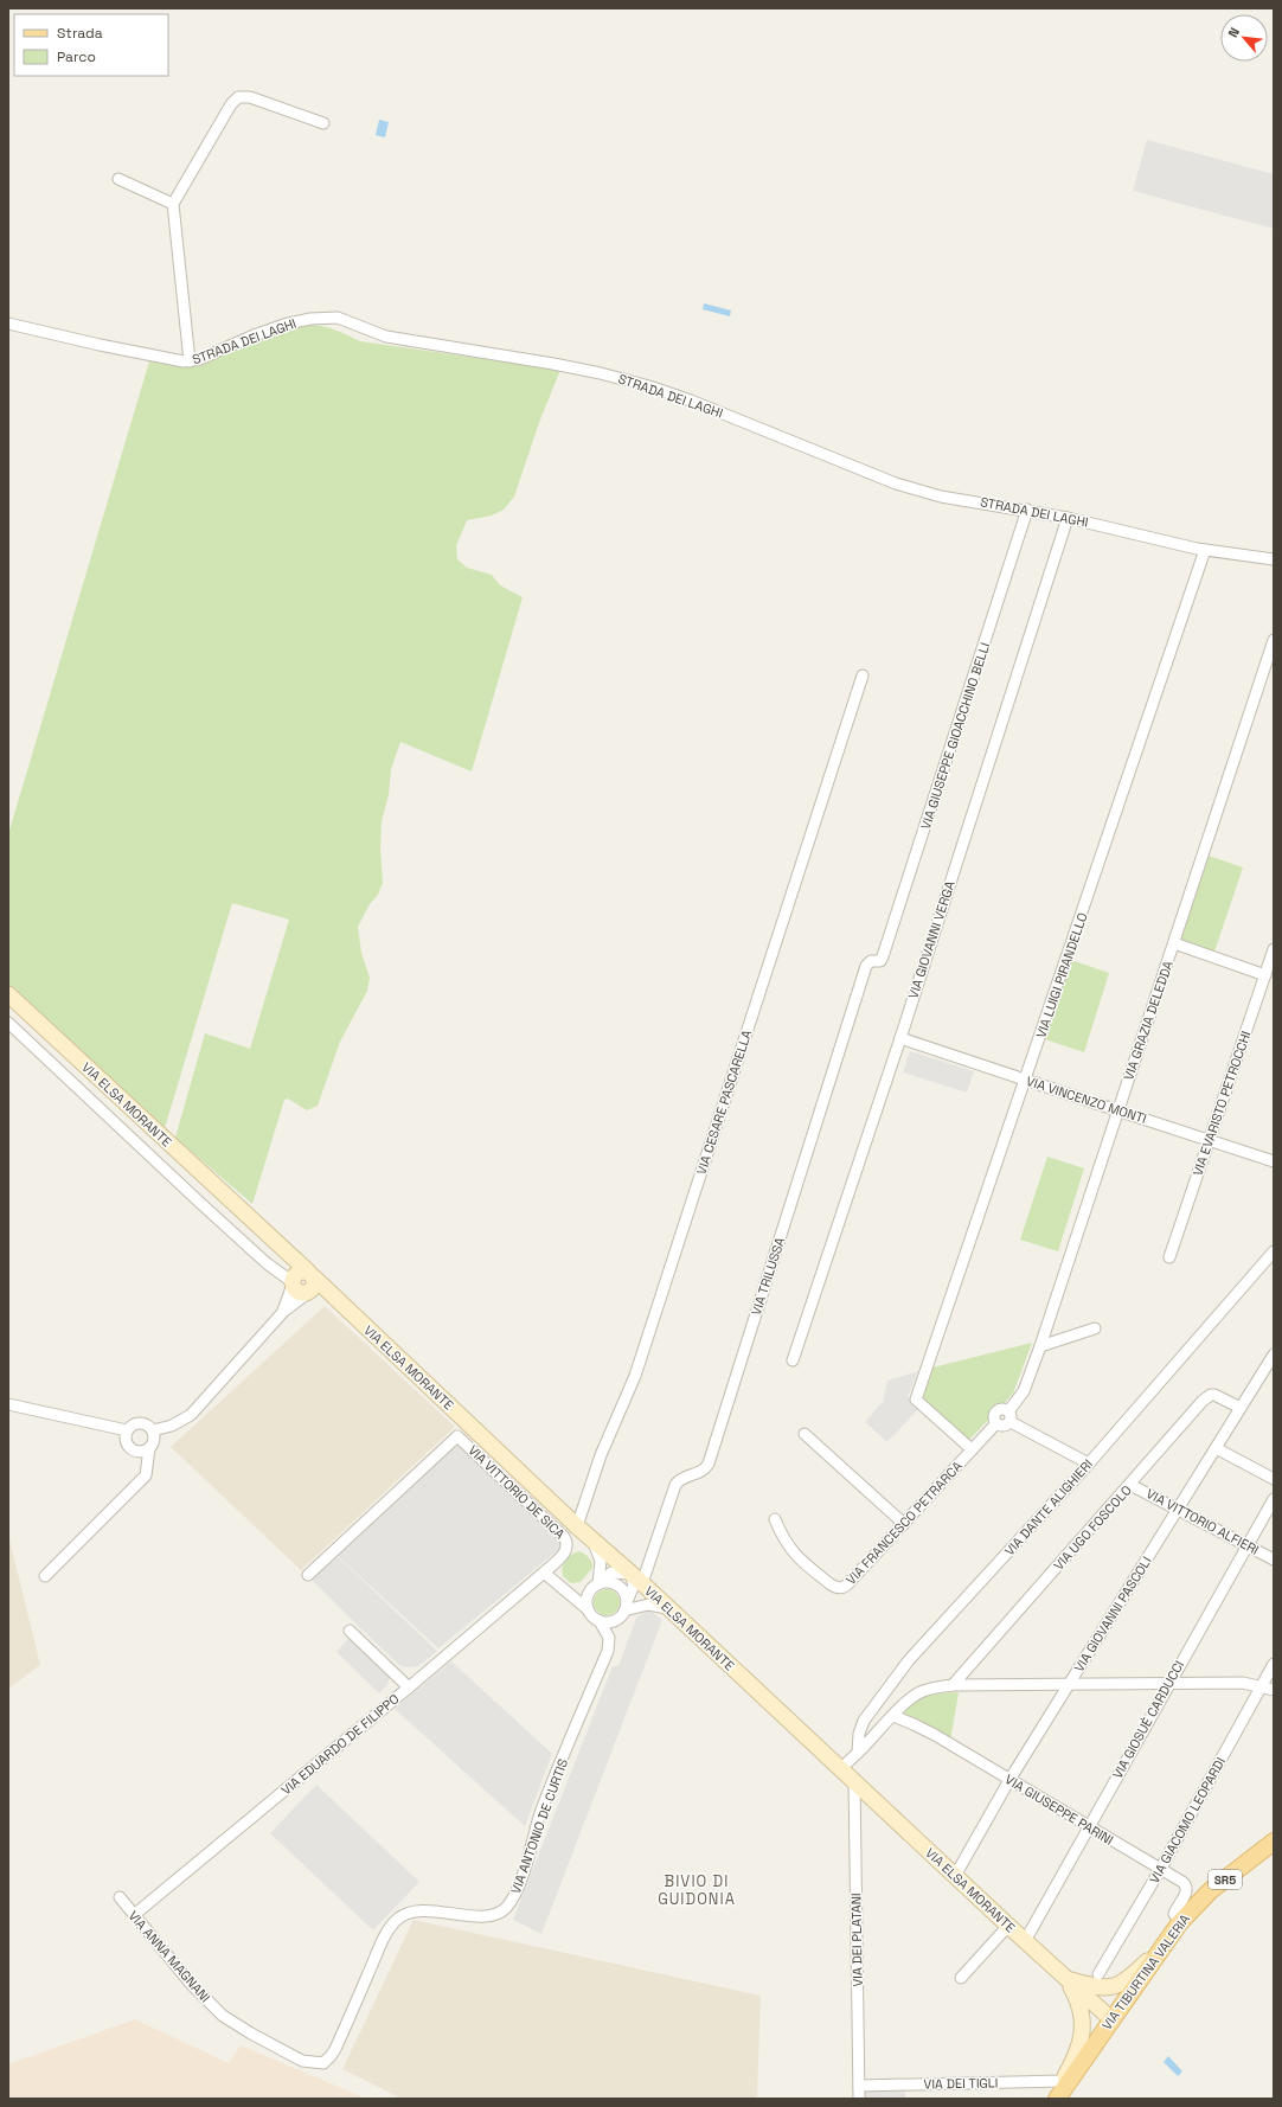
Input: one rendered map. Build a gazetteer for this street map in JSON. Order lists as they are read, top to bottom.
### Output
{
  "streets": {
    "main road": ["SR5", "VIA TIBURTINA VALERIA"],
    "street": [
      "STRADA DEI LAGHI",
      "VIA GIUSEPPE GIOACCHINO BELLI",
      "VIA GIOVANNI VERGA",
      "VIA LUIGI PIRANDELLO",
      "VIA GRAZIA DELEDDA",
      "VIA VINCENZO MONTI",
      "VIA CESARE PASCARELLA",
      "VIA EVARISTO PETROCCHI",
      "VIA ELSA MORANTE",
      "VIA TRILUSSA",
      "VIA VITTORIO DE SICA",
      "VIA DANTE ALIGHIERI",
      "VIA VITTORIO ALFIERI",
      "VIA FRANCESCO PETRARCA",
      "VIA UGO FOSCOLO",
      "VIA GIOVANNI PASCOLI",
      "VIA GIOSUÈ CARDUCCI",
      "VIA EDUARDO DE FILIPPO",
      "VIA GIUSEPPE PARINI",
      "VIA GIACOMO LEOPARDI",
      "VIA ANTONIO DE CURTIS",
      "VIA DEI PLATANI",
      "VIA ANNA MAGNANI",
      "VIA DEI TIGLI"
    ]
  },
  "crossings": [
    ["STRADA DEI LAGHI", "VIA GIUSEPPE GIOACCHINO BELLI"],
    ["STRADA DEI LAGHI", "VIA GIOVANNI VERGA"],
    ["STRADA DEI LAGHI", "VIA LUIGI PIRANDELLO"],
    ["VIA GIUSEPPE GIOACCHINO BELLI", "VIA TRILUSSA"],
    ["VIA GIOVANNI VERGA", "VIA VINCENZO MONTI"],
    ["VIA LUIGI PIRANDELLO", "VIA VINCENZO MONTI"],
    ["VIA LUIGI PIRANDELLO", "VIA FRANCESCO PETRARCA"],
    ["VIA GRAZIA DELEDDA", "VIA VINCENZO MONTI"],
    ["VIA GRAZIA DELEDDA", "VIA FRANCESCO PETRARCA"],
    ["VIA VINCENZO MONTI", "VIA EVARISTO PETROCCHI"],
    ["VIA CESARE PASCARELLA", "VIA ELSA MORANTE"],
    ["VIA ELSA MORANTE", "VIA TRILUSSA"],
    ["VIA ELSA MORANTE", "VIA GIOVANNI PASCOLI"],
    ["VIA ELSA MORANTE", "VIA GIOSUÈ CARDUCCI"],
    ["VIA ELSA MORANTE", "VIA DEI PLATANI"],
    ["VIA ELSA MORANTE", "VIA TIBURTINA VALERIA"],
    ["VIA ELSA MORANTE", "VIA DEI TIGLI"],
    ["VIA VITTORIO DE SICA", "VIA EDUARDO DE FILIPPO"],
    ["VIA VITTORIO ALFIERI", "VIA UGO FOSCOLO"],
    ["VIA VITTORIO ALFIERI", "VIA GIOVANNI PASCOLI"],
    ["VIA VITTORIO ALFIERI", "VIA GIOSUÈ CARDUCCI"],
    ["VIA UGO FOSCOLO", "VIA GIOVANNI PASCOLI"],
    ["VIA GIOVANNI PASCOLI", "VIA GIUSEPPE PARINI"],
    ["VIA GIOSUÈ CARDUCCI", "VIA GIUSEPPE PARINI"],
    ["VIA EDUARDO DE FILIPPO", "VIA ANNA MAGNANI"],
    ["VIA GIUSEPPE PARINI", "VIA GIACOMO LEOPARDI"],
    ["VIA GIUSEPPE PARINI", "VIA TIBURTINA VALERIA"],
    ["VIA ANTONIO DE CURTIS", "VIA ANNA MAGNANI"],
    ["VIA DEI PLATANI", "VIA DEI TIGLI"],
    ["VIA TIBURTINA VALERIA", "VIA DEI TIGLI"]
  ],
  "districts": ["BIVIO DI GUIDONIA"],
  "legend": ["Strada", "Parco"],
  "north": "top left"
}
